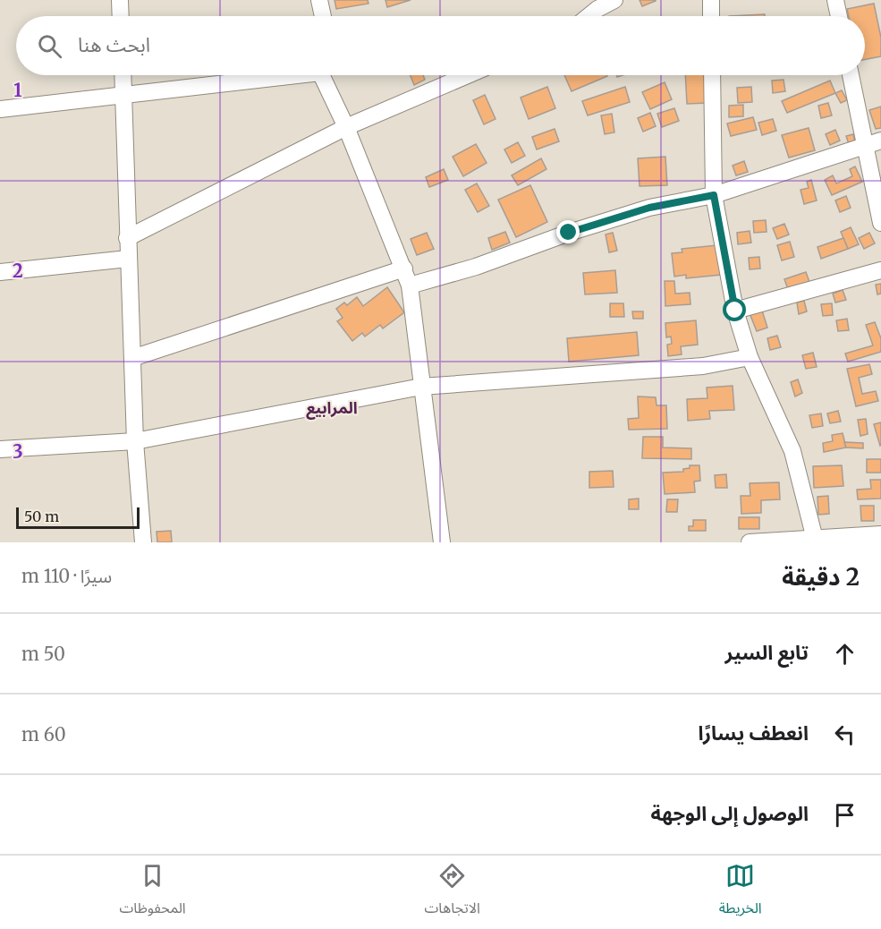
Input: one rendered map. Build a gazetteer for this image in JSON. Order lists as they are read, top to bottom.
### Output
{
  "districts": ["المرابيع"],
  "scale_bar": "50 m",
  "page": {
    "search": "ابحث هنا",
    "scale": "50 m",
    "heading": ["2 دقيقة", "سيرًا · 110 m"],
    "list": [
      ["تابع السير", "50 m"],
      ["انعطف يسارًا", "60 m"],
      "الوصول إلى الوجهة"
    ],
    "nav": ["الخريطة", "الاتجاهات", "المحفوظات"]
  },
  "grid": {
    "rows": ["1", "2", "3"]
  }
}
